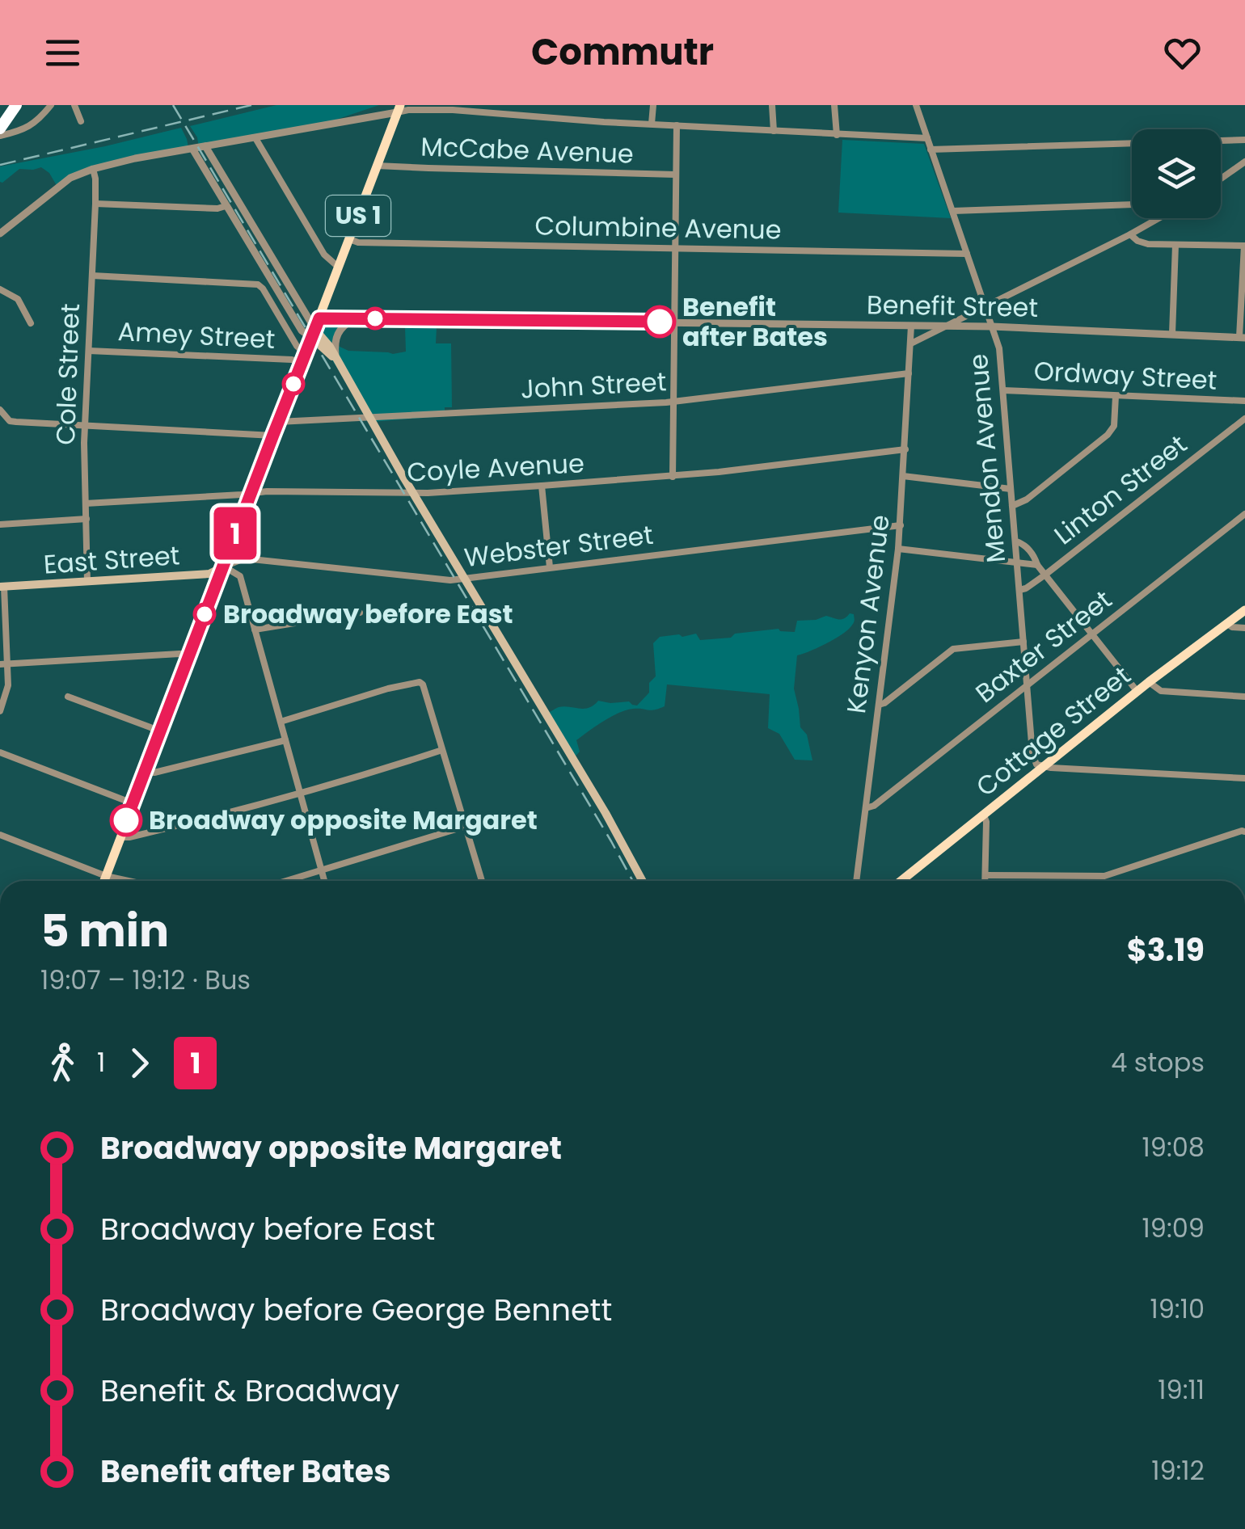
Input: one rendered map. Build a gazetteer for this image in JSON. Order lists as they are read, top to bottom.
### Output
{
  "streets": {
    "main road": ["US 1", "East Street", "Cottage Street"],
    "street": [
      "McCabe Avenue",
      "Columbine Avenue",
      "Benefit Street",
      "Amey Street",
      "Cole Street",
      "Ordway Street",
      "John Street",
      "Mendon Avenue",
      "Coyle Avenue",
      "Linton Street",
      "Webster Street",
      "Kenyon Avenue",
      "Baxter Street"
    ]
  },
  "crossings": [
    ["McCabe Avenue", "US 1"],
    ["US 1", "Columbine Avenue"],
    ["US 1", "Benefit Street"],
    ["US 1", "Amey Street"],
    ["US 1", "John Street"],
    ["US 1", "Coyle Avenue"],
    ["US 1", "Webster Street"],
    ["US 1", "East Street"],
    ["Columbine Avenue", "Mendon Avenue"],
    ["Benefit Street", "Mendon Avenue"],
    ["Benefit Street", "Kenyon Avenue"],
    ["Amey Street", "Cole Street"],
    ["Cole Street", "Coyle Avenue"],
    ["Cole Street", "East Street"],
    ["Ordway Street", "Mendon Avenue"],
    ["John Street", "Kenyon Avenue"],
    ["Mendon Avenue", "Linton Street"],
    ["Mendon Avenue", "Baxter Street"],
    ["Mendon Avenue", "Cottage Street"],
    ["Coyle Avenue", "Kenyon Avenue"],
    ["Webster Street", "East Street"],
    ["Webster Street", "Kenyon Avenue"],
    ["Kenyon Avenue", "Baxter Street"]
  ],
  "places": ["Benefit after Bates", "Broadway before East", "Broadway opposite Margaret"],
  "lines": ["bus line 1"],
  "page": {
    "header": "Commutr",
    "on_map": "1",
    "heading": ["5 min", "19:07 – 19:12 · Bus", "$3.19"],
    "legs": ["1", "1", "4 stops"],
    "list": [
      {
        "name": "Broadway opposite Margaret",
        "value": "19:08"
      },
      {
        "name": "Broadway before East",
        "value": "19:09"
      },
      {
        "name": "Broadway before George Bennett",
        "value": "19:10"
      },
      {
        "name": "Benefit & Broadway",
        "value": "19:11"
      },
      {
        "name": "Benefit after Bates",
        "value": "19:12"
      }
    ]
  }
}
